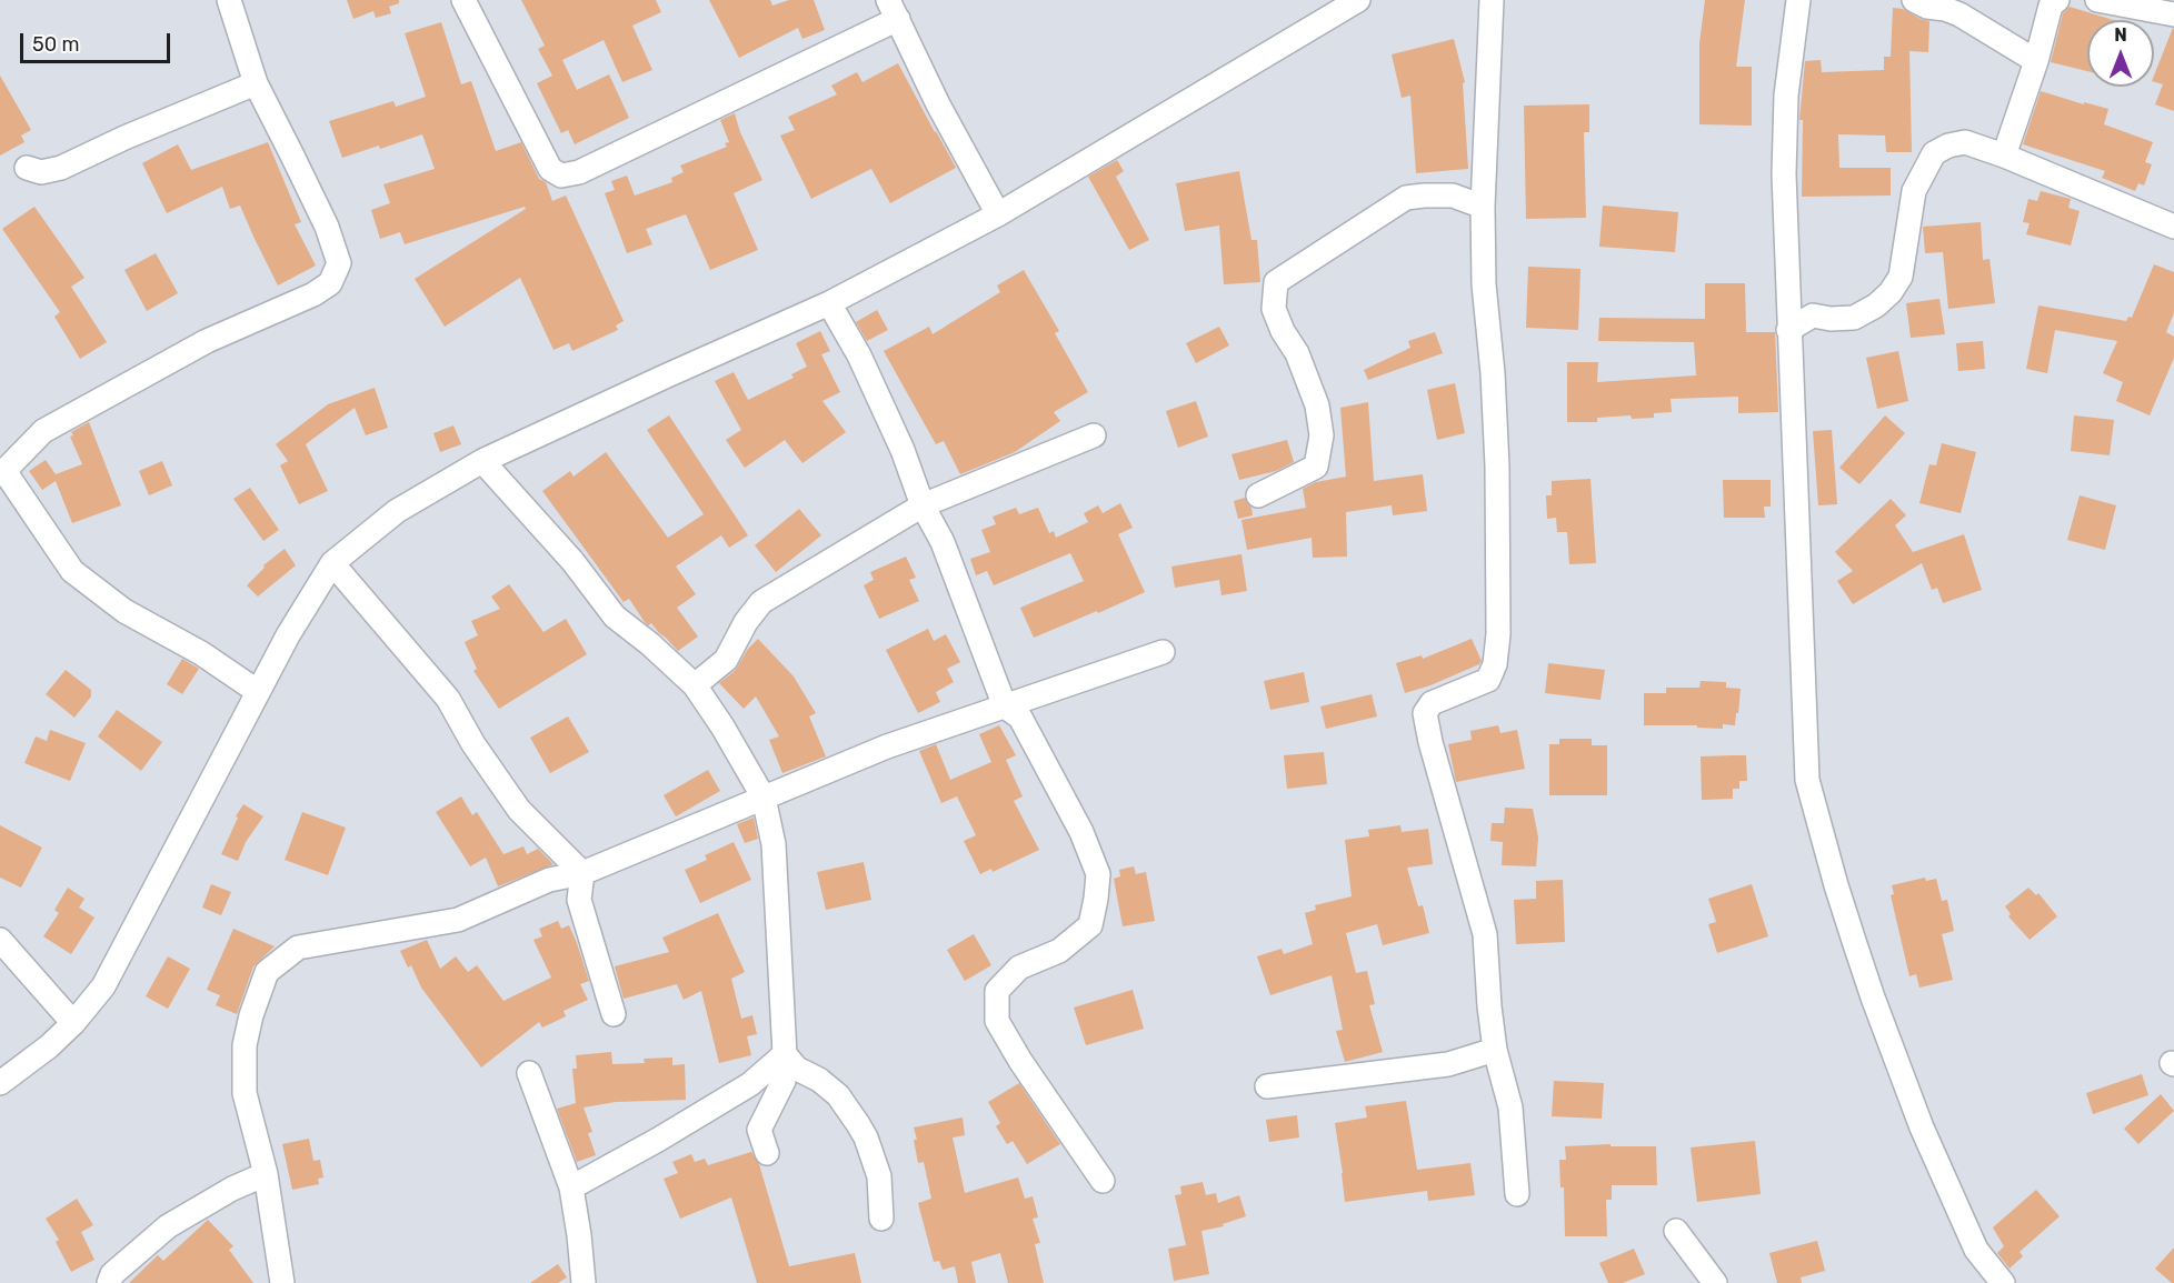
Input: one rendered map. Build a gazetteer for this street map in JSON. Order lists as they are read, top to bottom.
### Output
{
  "scale_bar": "50 m",
  "north": "top"
}
